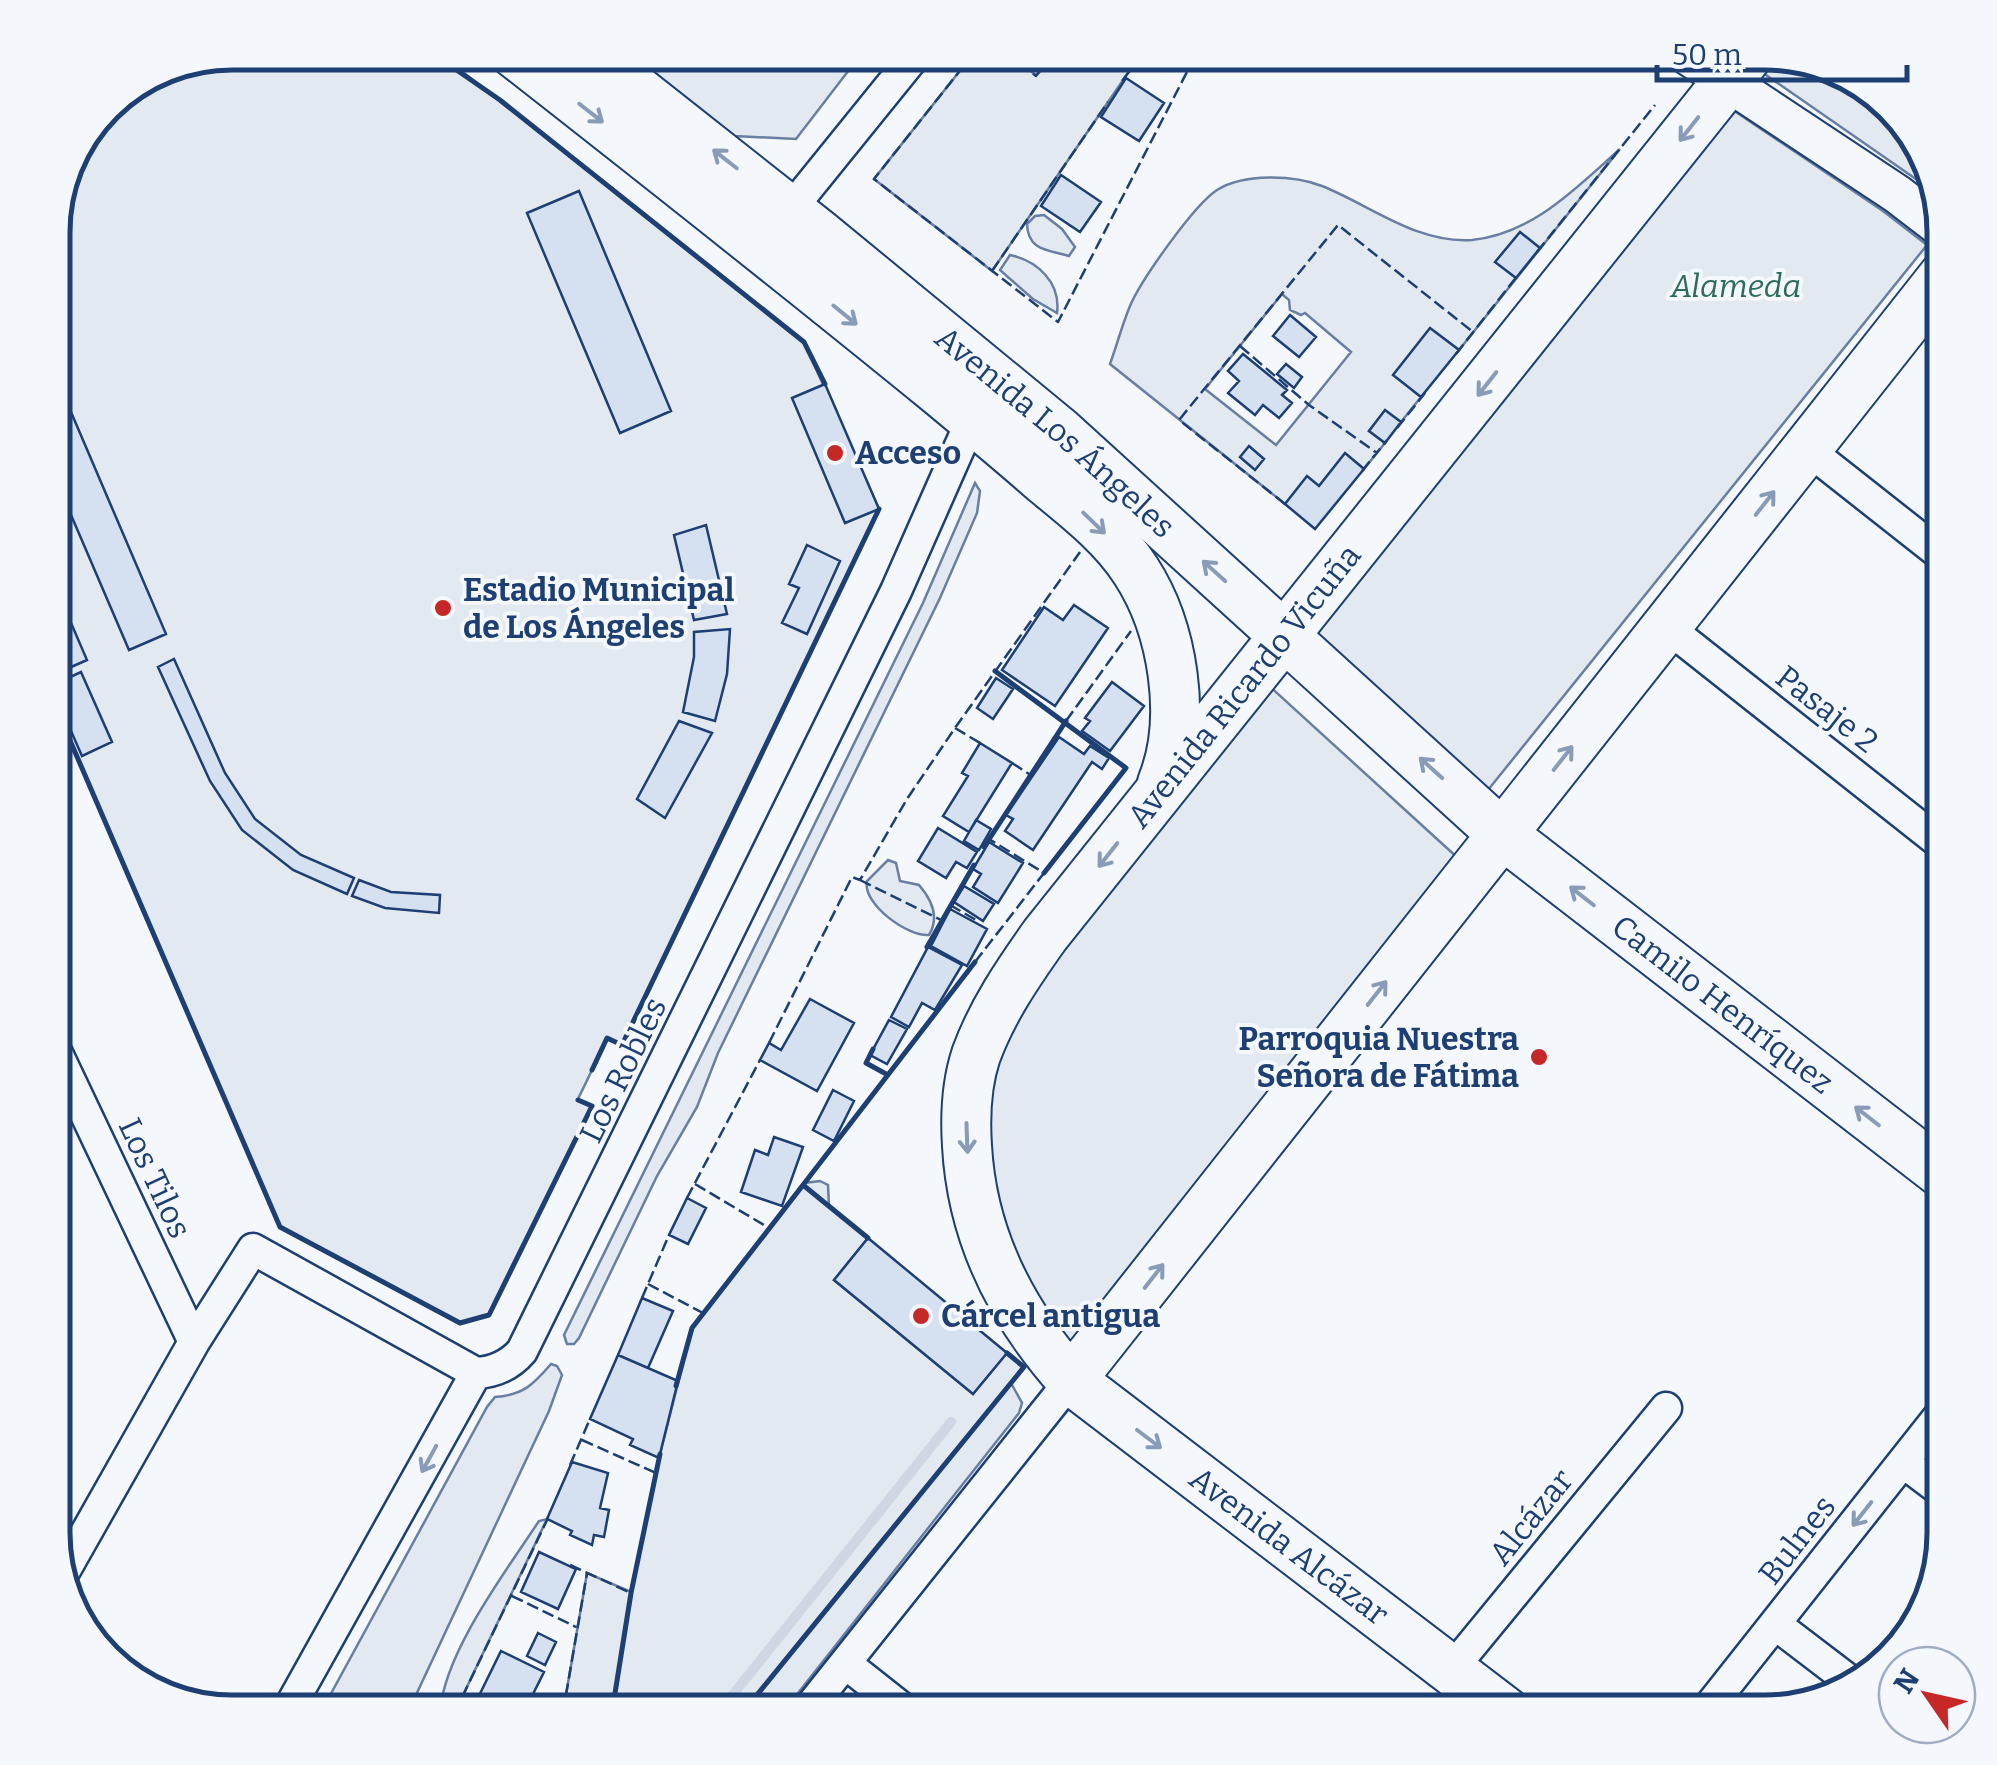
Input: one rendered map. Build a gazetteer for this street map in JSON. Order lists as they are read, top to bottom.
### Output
{
  "streets": {
    "main road": [
      "Avenida Los Ángeles",
      "Avenida Ricardo Vicuña",
      "Camilo Henríquez",
      "Avenida Alcázar"
    ],
    "street": [
      "Pasaje 2",
      "Los Robles",
      "Los Tilos",
      "Alcázar",
      "Bulnes"
    ]
  },
  "crossings": [
    ["Avenida Los Ángeles", "Avenida Ricardo Vicuña"],
    ["Avenida Los Ángeles", "Camilo Henríquez"],
    ["Avenida Los Ángeles", "Los Robles"],
    ["Avenida Ricardo Vicuña", "Avenida Alcázar"],
    ["Alcázar", "Avenida Alcázar"]
  ],
  "one_way": ["Camilo Henríquez", "Bulnes", "Avenida Alcázar"],
  "parks": ["Alameda"],
  "places": [
    "Acceso",
    "Estadio Municipal de Los Ángeles",
    "Parroquia Nuestra Señora de Fátima",
    "Cárcel antigua"
  ],
  "scale_bar": "50 m",
  "north": "top left"
}
